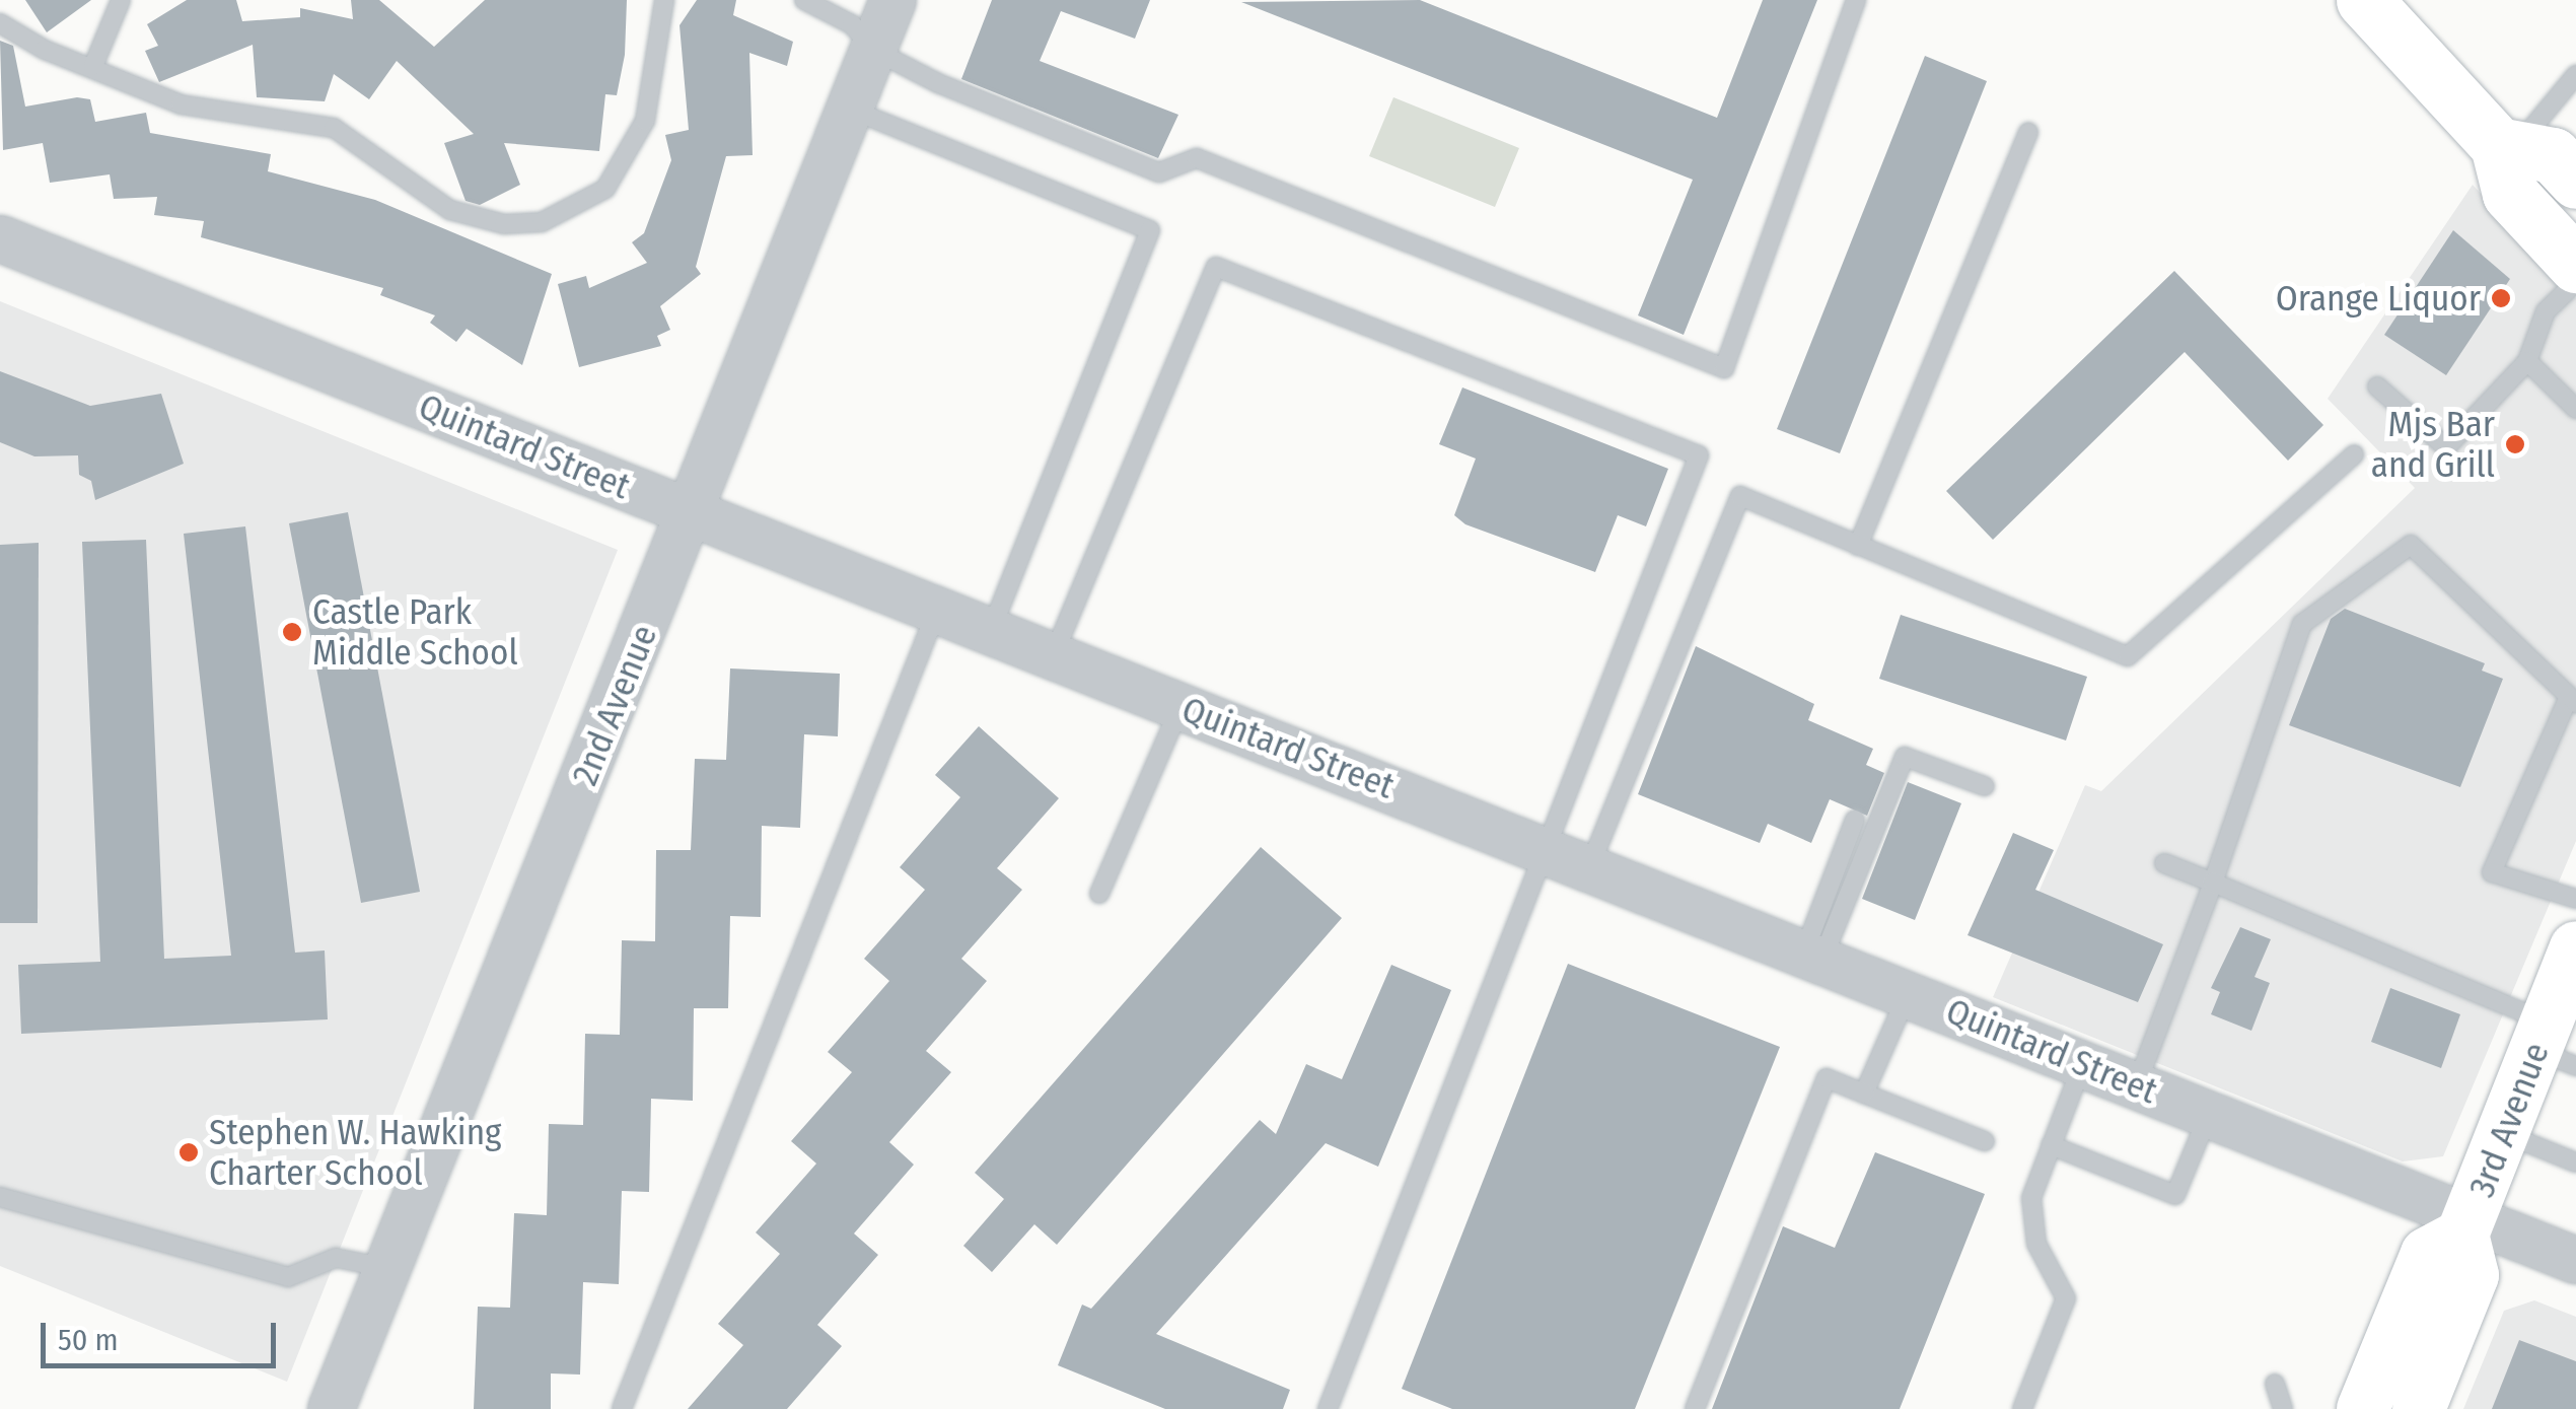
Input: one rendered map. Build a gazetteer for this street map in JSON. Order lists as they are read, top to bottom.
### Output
{
  "streets": {
    "main road": ["3rd Avenue"],
    "street": ["Quintard Street", "2nd Avenue"]
  },
  "crossings": [
    ["Quintard Street", "2nd Avenue"],
    ["Quintard Street", "3rd Avenue"]
  ],
  "places": [
    "Orange Liquor",
    "Mjs Bar and Grill",
    "Castle Park Middle School",
    "Stephen W. Hawking Charter School"
  ],
  "scale_bar": "50 m"
}
